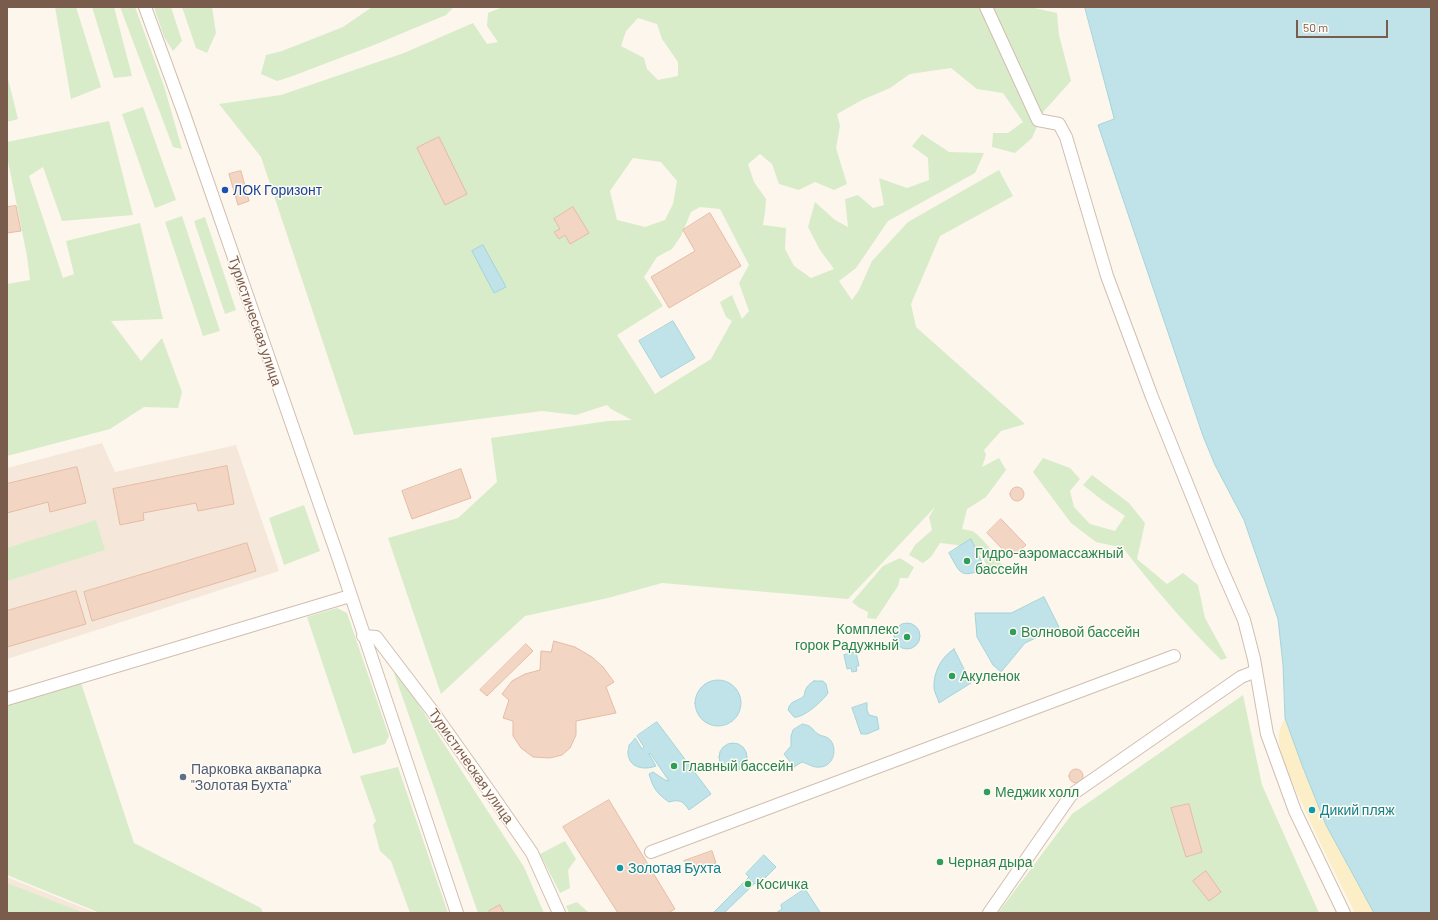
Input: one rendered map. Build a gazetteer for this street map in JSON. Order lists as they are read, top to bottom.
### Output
{
  "streets": {
    "street": ["Туристическая улица"]
  },
  "places": [
    "ЛОК Горизонт",
    "Гидро-аэромассажный бассейн",
    "Волновой бассейн",
    "Комплекс горок Радужный",
    "Акуленок",
    "Главный бассейн",
    "Парковка аквапарка \"Золотая Бухта\"",
    "Меджик холл",
    "Дикий пляж",
    "Черная дыра",
    "Золотая Бухта",
    "Косичка"
  ],
  "scale_bar": "50 m"
}
